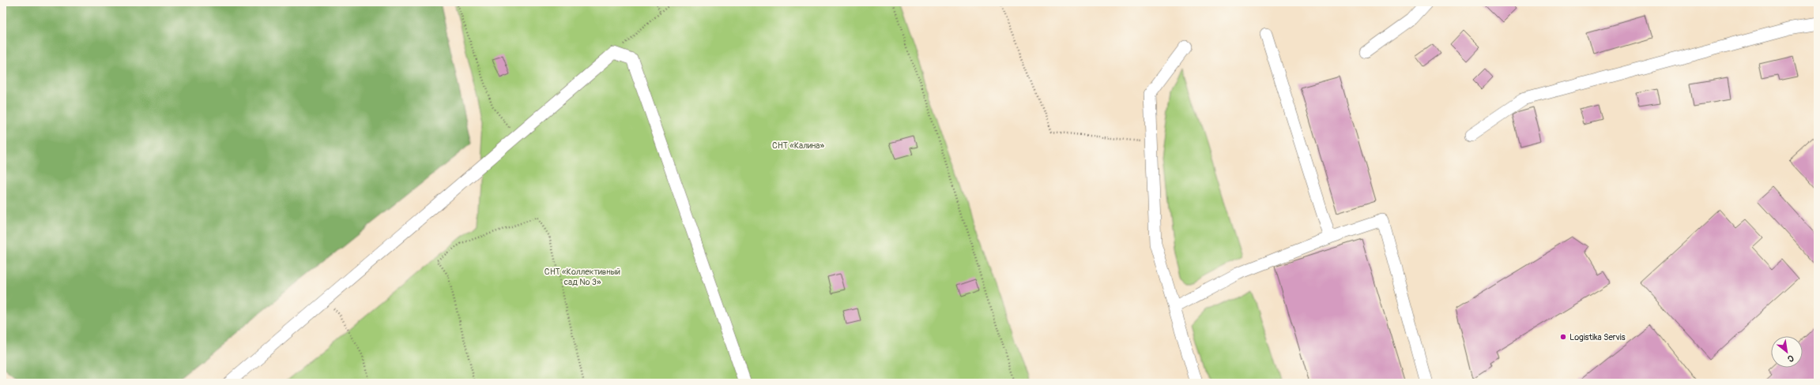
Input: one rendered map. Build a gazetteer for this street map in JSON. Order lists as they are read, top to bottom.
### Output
{
  "parks": ["СНТ «Калина»", "СНТ «Коллективный сад № 3»"],
  "places": ["Logistika Servis"],
  "north": "bottom right"
}
